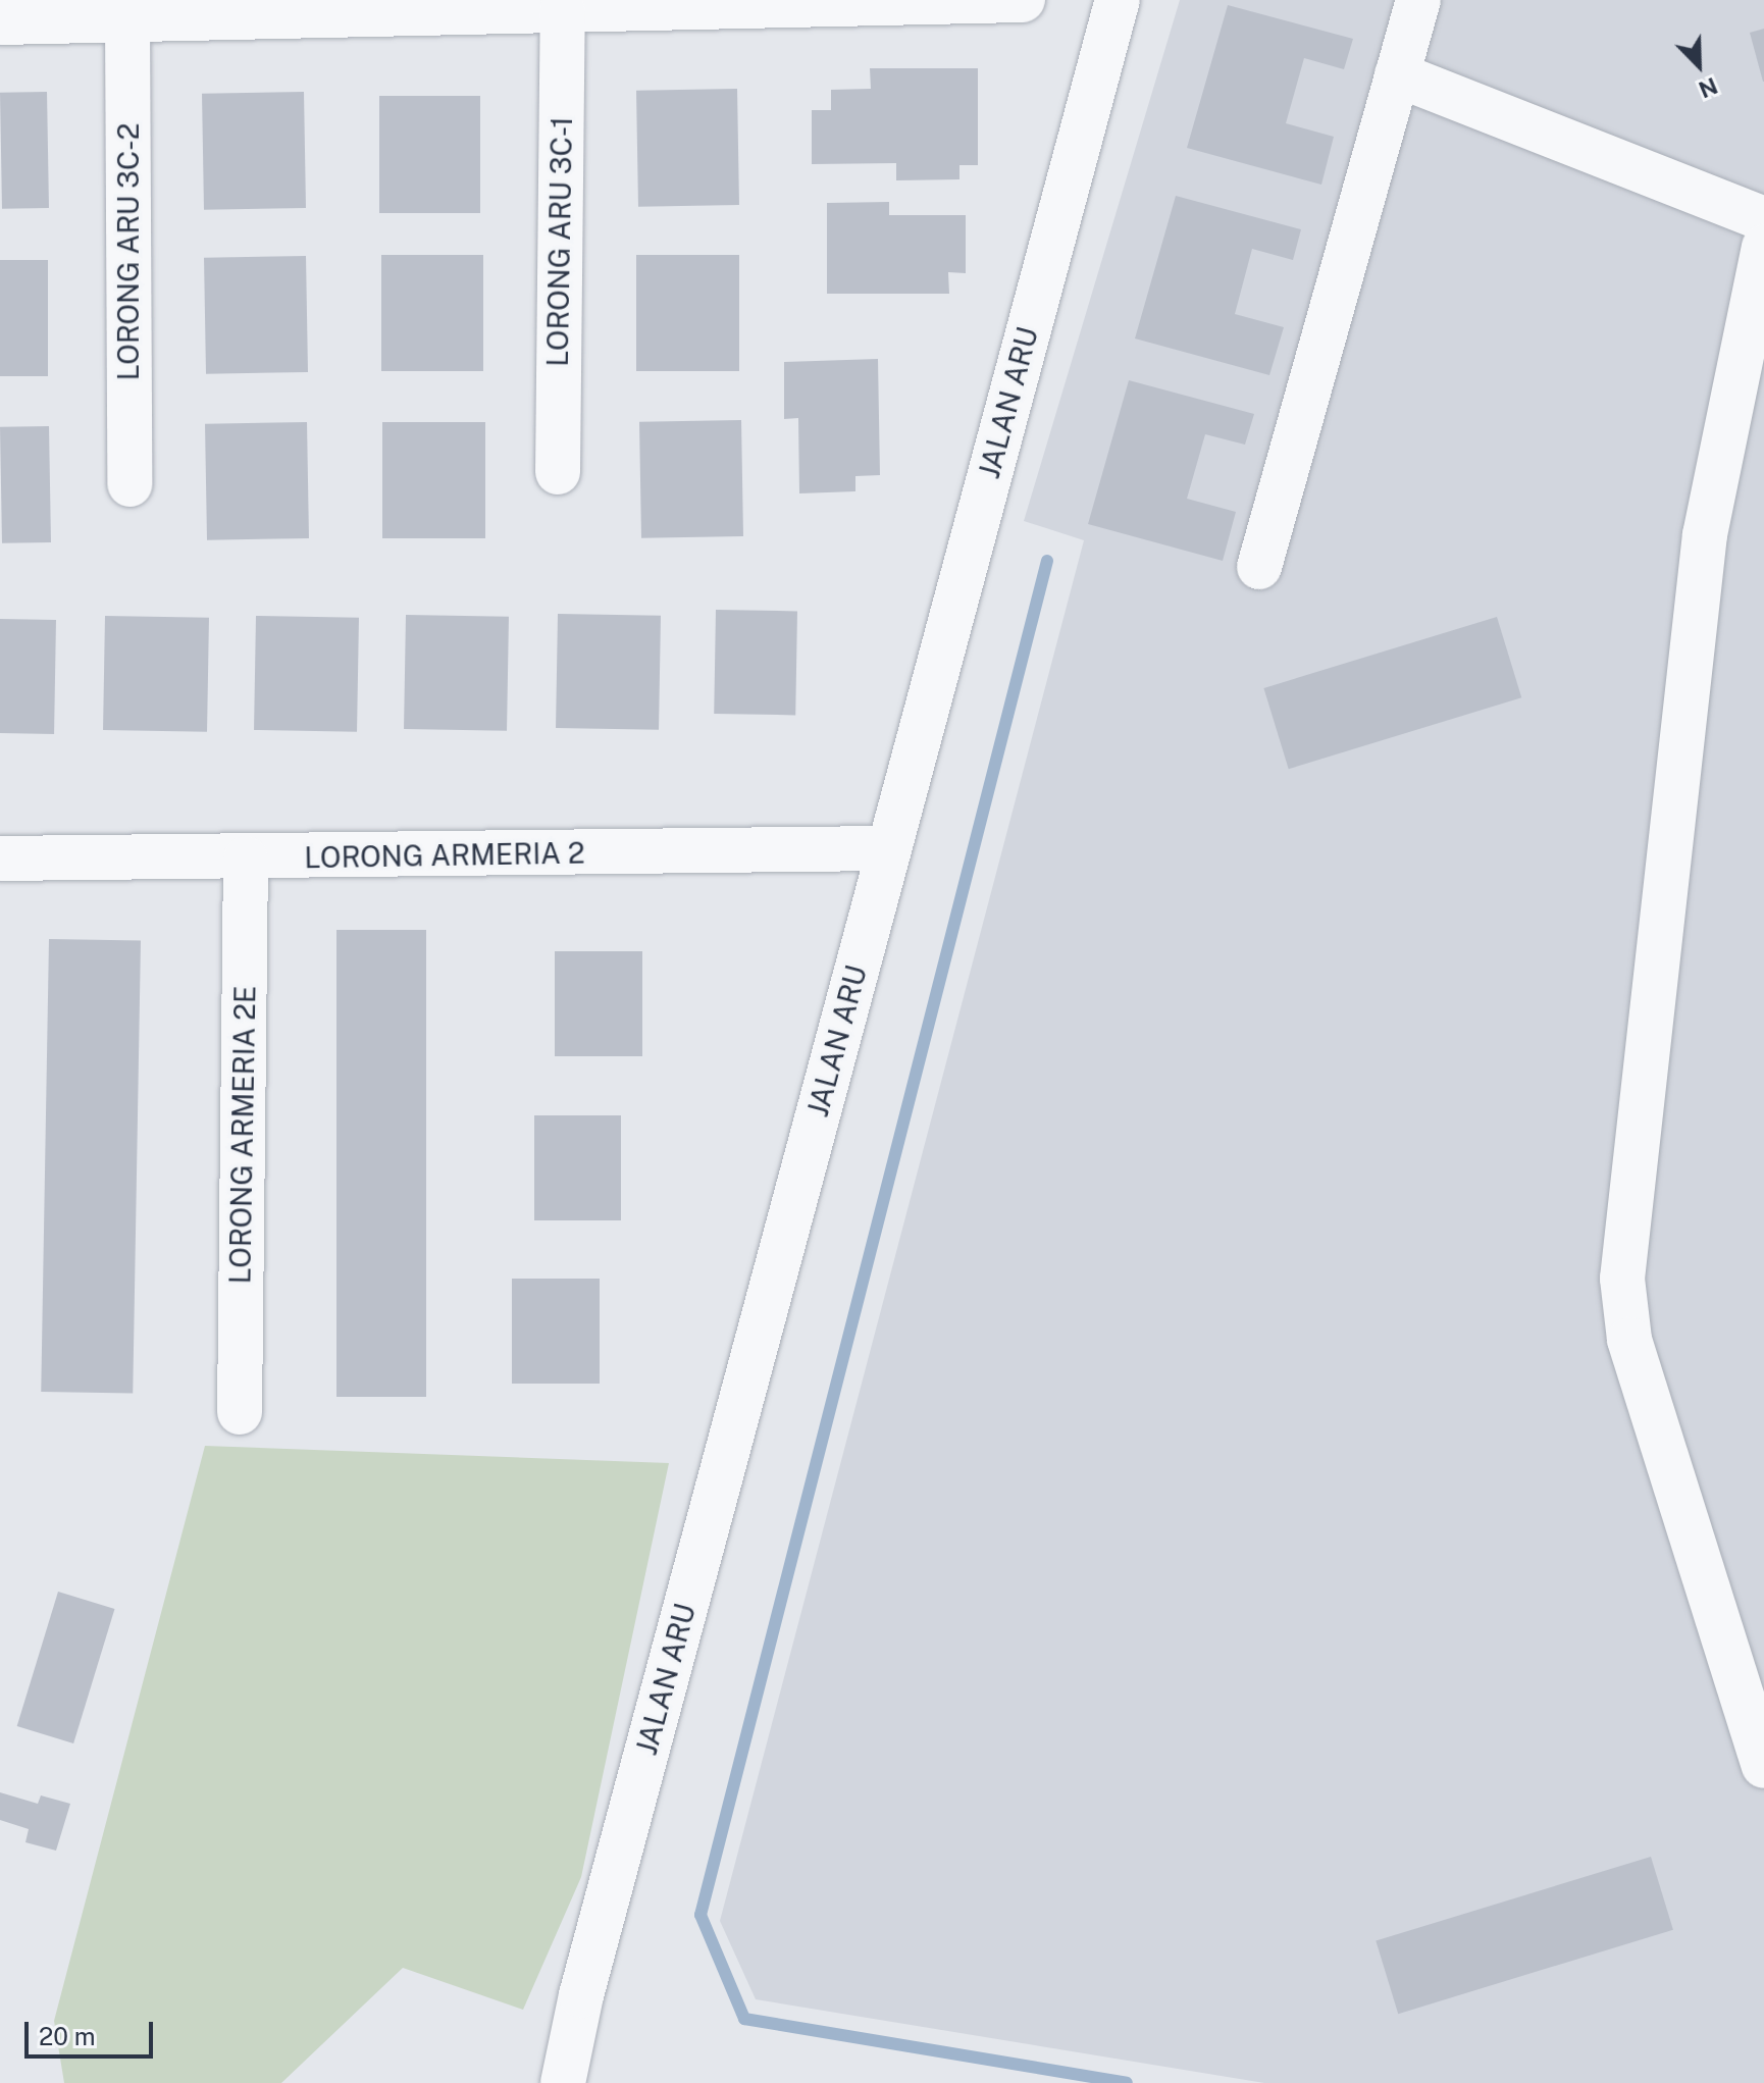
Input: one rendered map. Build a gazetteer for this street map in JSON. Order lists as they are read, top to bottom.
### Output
{
  "streets": {
    "street": [
      "LORONG ARU 3C-1",
      "LORONG ARU 3C-2",
      "JALAN ARU",
      "LORONG ARMERIA 2",
      "LORONG ARMERIA 2E"
    ]
  },
  "crossings": [
    ["JALAN ARU", "LORONG ARMERIA 2"],
    ["LORONG ARMERIA 2", "LORONG ARMERIA 2E"]
  ],
  "scale_bar": "20 m",
  "north": "bottom right"
}
